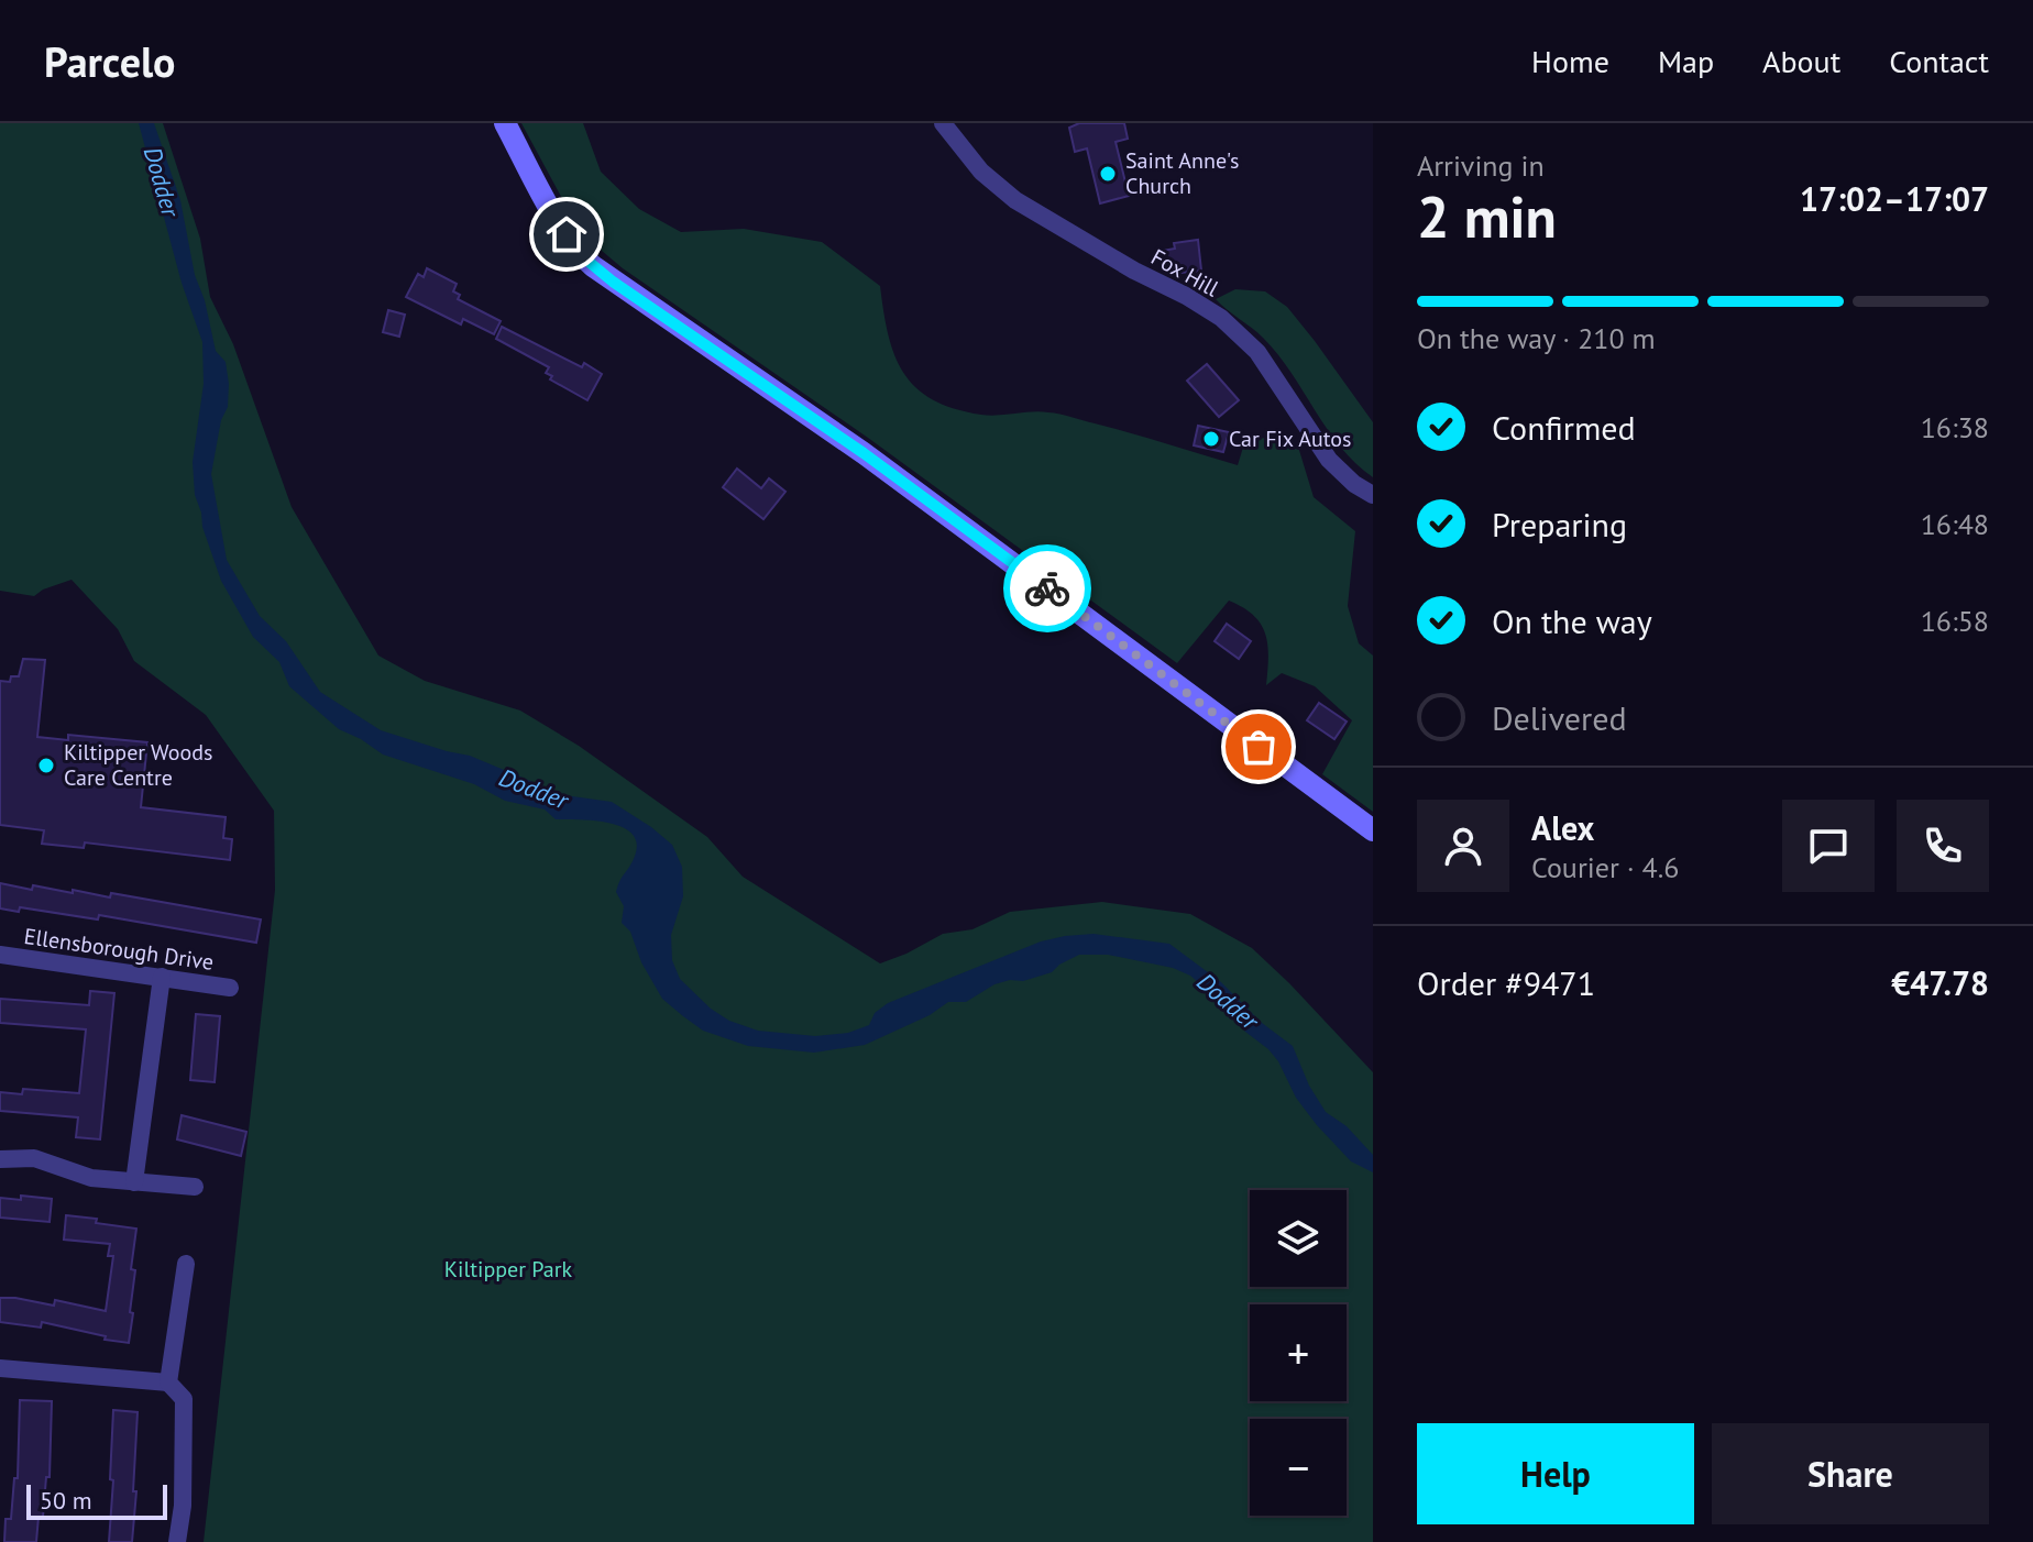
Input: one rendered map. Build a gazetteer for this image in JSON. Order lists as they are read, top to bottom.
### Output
{
  "streets": {
    "street": ["Fox Hill", "Ellensborough Drive"]
  },
  "water": ["Dodder"],
  "parks": ["Kiltipper Park"],
  "places": ["Saint Anne's Church", "Car Fix Autos", "Kiltipper Woods Care Centre"],
  "scale_bar": "50 m",
  "page": {
    "header": "Parcelo",
    "nav": [
      "Home",
      "Map",
      "About",
      "Contact"
    ],
    "heading": ["2 min", "Arriving in", "17:02–17:07"],
    "panel": [
      "Alex",
      "Courier · 4.6",
      "Order #9471",
      "€47.78"
    ],
    "bar": "On the way · 210 m",
    "list": [
      ["Confirmed", "16:38"],
      ["Preparing", "16:48"],
      ["On the way", "16:58"],
      "Delivered"
    ],
    "map_buttons": ["+", "−"],
    "buttons": ["Help", "Share"],
    "scale": "50 m"
  }
}
